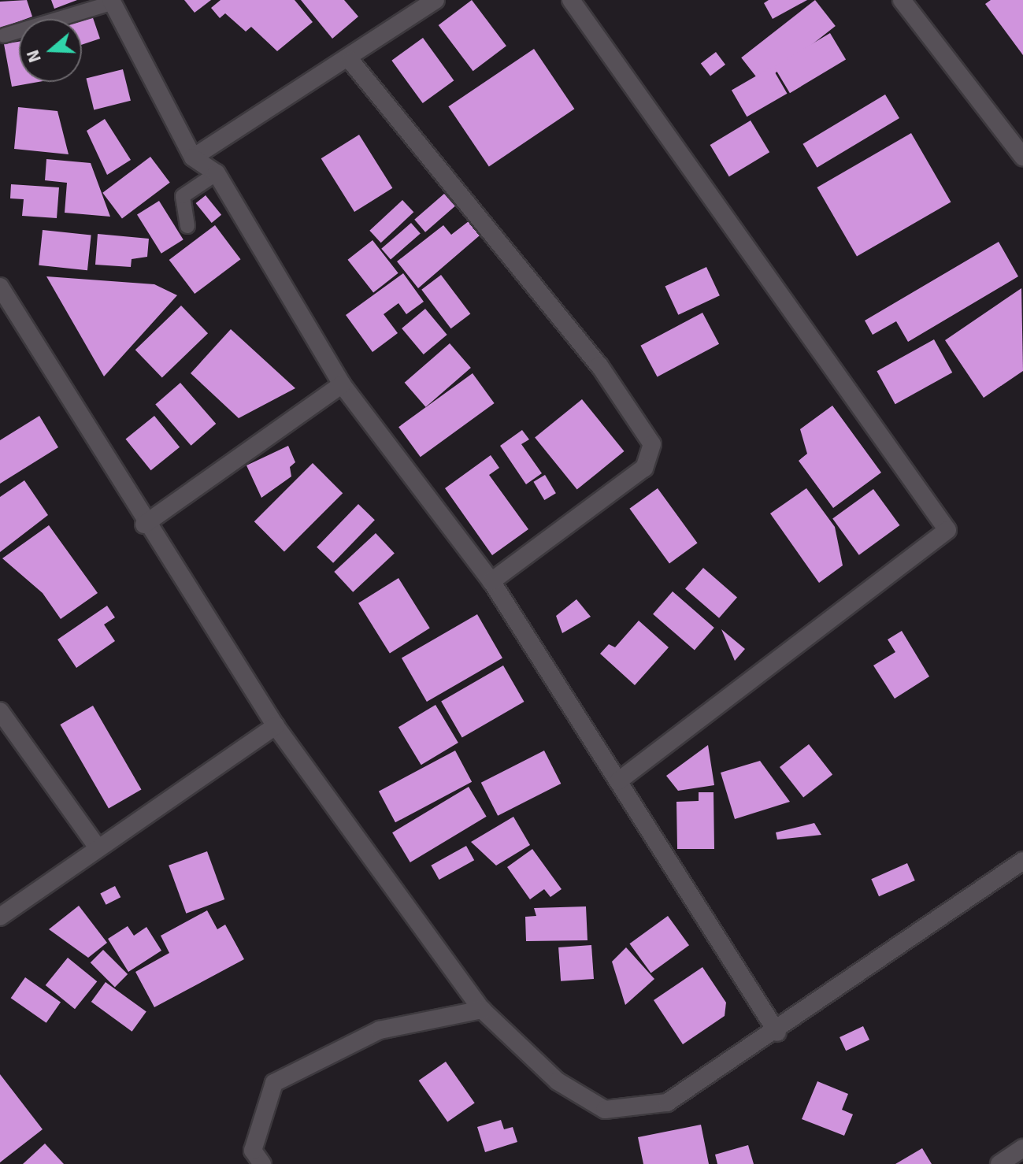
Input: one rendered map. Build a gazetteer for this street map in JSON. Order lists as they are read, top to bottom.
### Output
{
  "north": "left"
}
